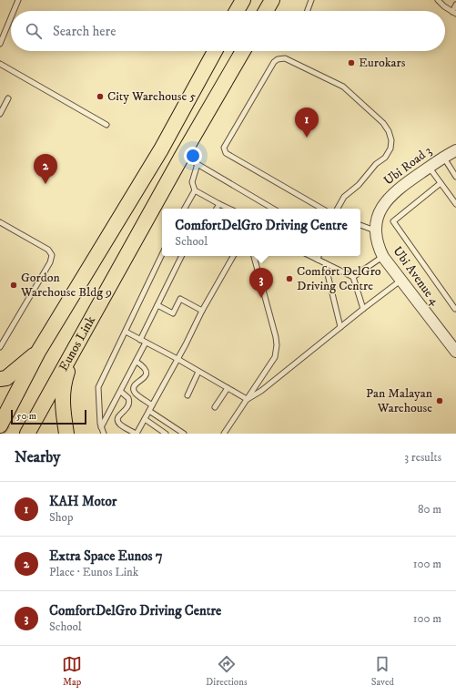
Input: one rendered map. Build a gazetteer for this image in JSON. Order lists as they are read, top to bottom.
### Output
{
  "streets": {
    "highway": ["Eunos Link"],
    "street": ["Ubi Road 3", "Ubi Avenue 4"]
  },
  "crossings": [
    ["Ubi Road 3", "Ubi Avenue 4"]
  ],
  "places": [
    "Eurokars",
    "City Warehouse 5",
    "Comfort DelGro Driving Centre",
    "Gordon Warehouse Bldg 9",
    "Pan Malayan Warehouse"
  ],
  "scale_bar": "50 m",
  "page": {
    "search": "Search here",
    "pins": ["1", "2", "3"],
    "popup": ["ComfortDelGro Driving Centre", "School"],
    "scale": "50 m",
    "heading": ["Nearby", "3 results"],
    "list": [
      {
        "mark": "1",
        "name": "KAH Motor",
        "note": "Shop",
        "value": "80 m"
      },
      {
        "mark": "2",
        "name": "Extra Space Eunos 7",
        "note": "Place · Eunos Link",
        "value": "100 m"
      },
      {
        "mark": "3",
        "name": "ComfortDelGro Driving Centre",
        "note": "School",
        "value": "100 m"
      }
    ],
    "nav": ["Map", "Directions", "Saved"]
  }
}
